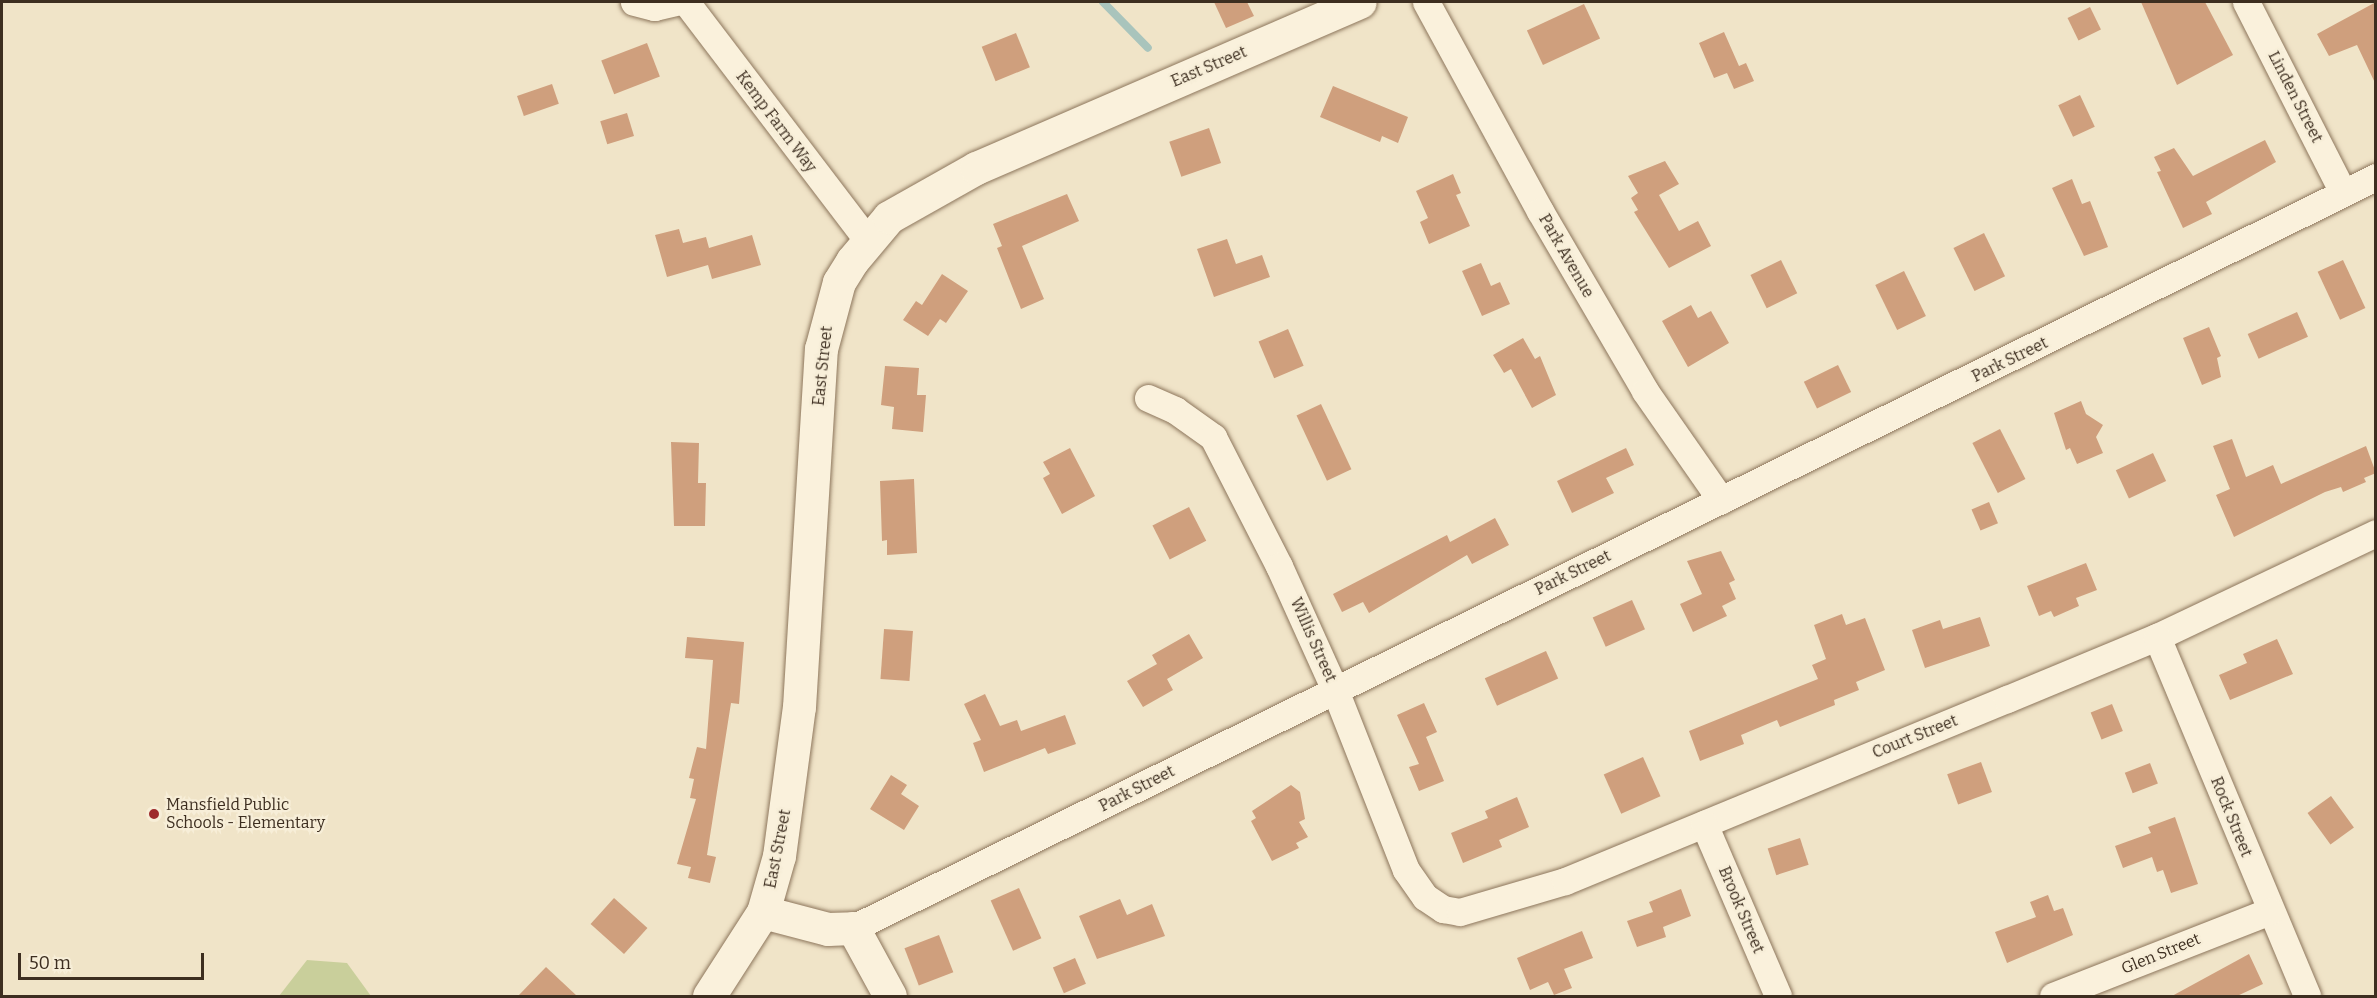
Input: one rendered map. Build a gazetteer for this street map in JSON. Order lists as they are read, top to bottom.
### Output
{
  "streets": {
    "main road": ["East Street", "Park Street"],
    "street": [
      "Linden Street",
      "Kemp Farm Way",
      "Park Avenue",
      "Willis Street",
      "Court Street",
      "Rock Street",
      "Brook Street",
      "Glen Street"
    ]
  },
  "crossings": [
    ["East Street", "Kemp Farm Way"],
    ["East Street", "Park Street"],
    ["Linden Street", "Park Street"],
    ["Park Avenue", "Park Street"],
    ["Park Street", "Willis Street"],
    ["Willis Street", "Court Street"],
    ["Court Street", "Rock Street"],
    ["Court Street", "Brook Street"],
    ["Rock Street", "Glen Street"]
  ],
  "places": ["Mansfield Public Schools - Elementary"],
  "scale_bar": "50 m"
}
